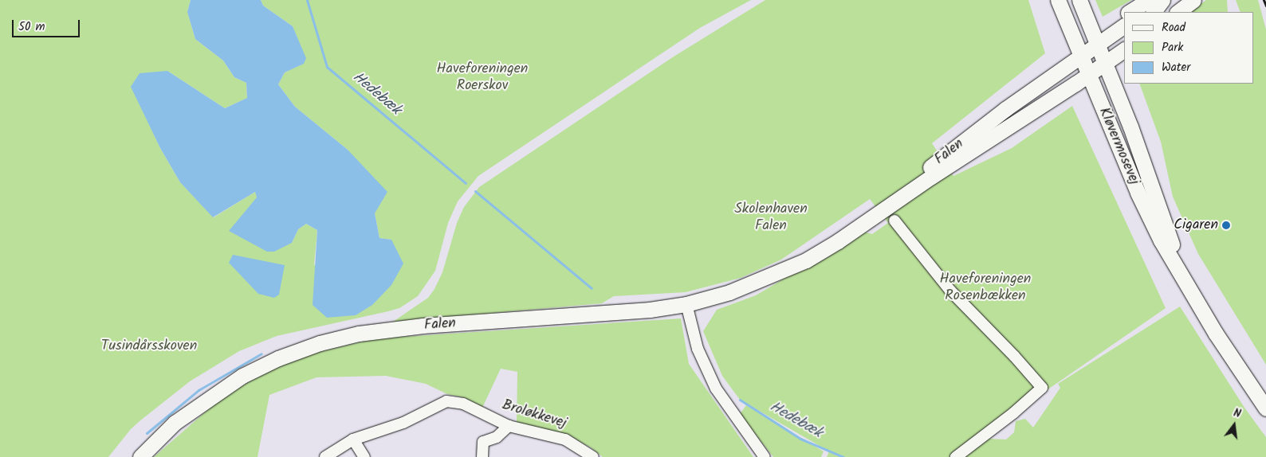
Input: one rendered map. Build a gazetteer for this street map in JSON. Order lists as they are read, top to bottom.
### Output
{
  "streets": {
    "street": ["Kløvermosevej", "Falen", "Broløkkevej"]
  },
  "crossings": [
    ["Kløvermosevej", "Falen"]
  ],
  "water": ["Hedebæk"],
  "parks": [
    "Haveforeningen Roerskov",
    "Skolenhaven Falen",
    "Haveforeningen Rosenbækken",
    "Tusindårsskoven"
  ],
  "places": ["Cigaren"],
  "legend": ["Road", "Park", "Water"],
  "scale_bar": "50 m",
  "north": "top"
}
